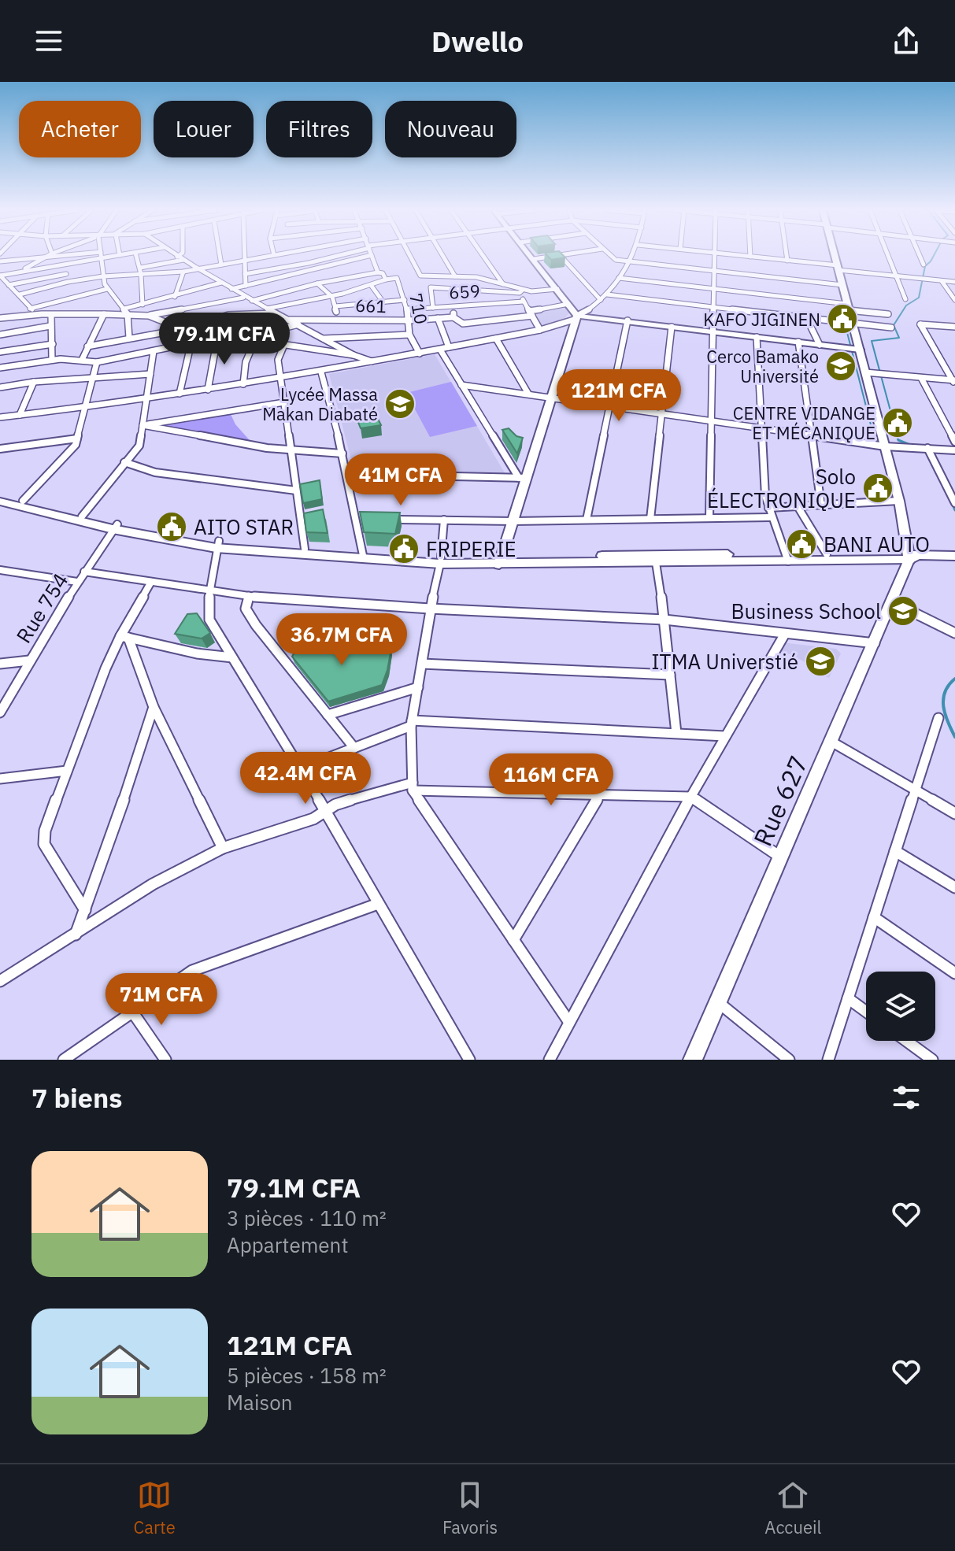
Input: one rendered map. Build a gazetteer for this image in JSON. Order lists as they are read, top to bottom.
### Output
{
  "streets": {
    "main road": ["Rue 627"],
    "street": [
      "659",
      "661",
      "710",
      "Rue 754"
    ]
  },
  "crossings": [
    ["659", "710"],
    ["661", "710"]
  ],
  "places": {
    "public building": [
      "KAFO JIGINEN",
      "CENTRE VIDANGE ET MÉCANIQUE",
      "Solo ÉLECTRONIQUE",
      "AITO STAR",
      "BANI AUTO",
      "FRIPERIE"
    ],
    "school or university": [
      "Cerco Bamako Université",
      "Lycée Massa Makan Diabaté",
      "Business School",
      "ITMA Universtié"
    ]
  },
  "page": {
    "header": "Dwello",
    "chip": [
      "Acheter",
      "Louer",
      "Filtres",
      "Nouveau"
    ],
    "price": [
      "79.1M CFA",
      "121M CFA",
      "41M CFA",
      "36.7M CFA",
      "42.4M CFA",
      "116M CFA",
      "71M CFA"
    ],
    "heading": "7 biens",
    "list": [
      {
        "name": "79.1M CFA",
        "note": "3 pièces · 110 m² · Appartement"
      },
      {
        "name": "121M CFA",
        "note": "5 pièces · 158 m² · Maison"
      }
    ],
    "tabs": ["Carte", "Favoris", "Accueil"]
  }
}
